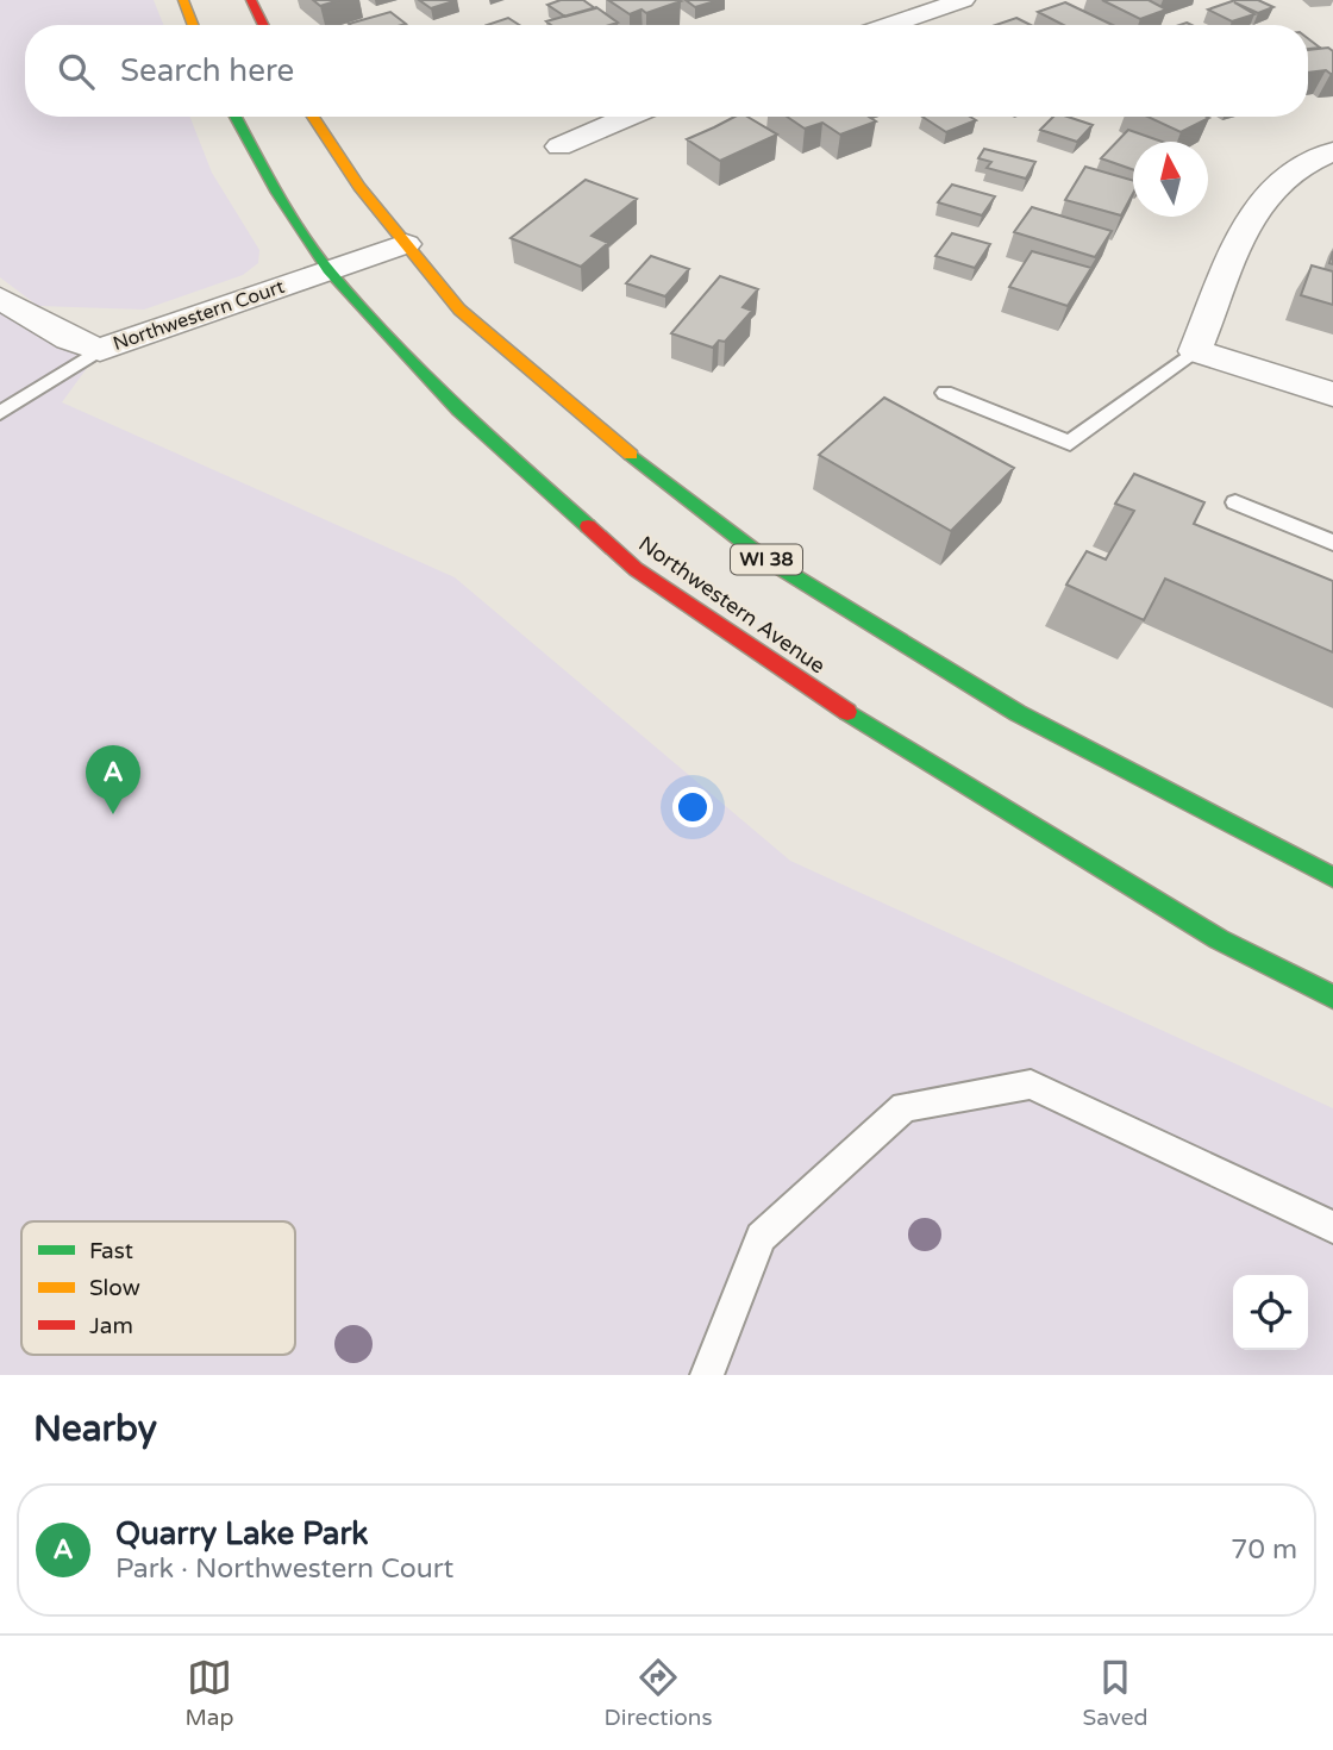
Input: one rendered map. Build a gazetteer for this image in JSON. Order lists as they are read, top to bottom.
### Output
{
  "streets": {
    "main road": ["WI 38", "Northwestern Avenue"],
    "street": ["Northwestern Court"]
  },
  "crossings": [
    ["Northwestern Court", "WI 38"],
    ["Northwestern Court", "Northwestern Avenue"]
  ],
  "legend": ["Fast", "Slow", "Jam"],
  "north": "top",
  "page": {
    "search": "Search here",
    "pins": "A",
    "heading": "Nearby",
    "list": [
      {
        "mark": "A",
        "name": "Quarry Lake Park",
        "note": "Park · Northwestern Court",
        "value": "70 m"
      }
    ],
    "nav": ["Map", "Directions", "Saved"]
  }
}
